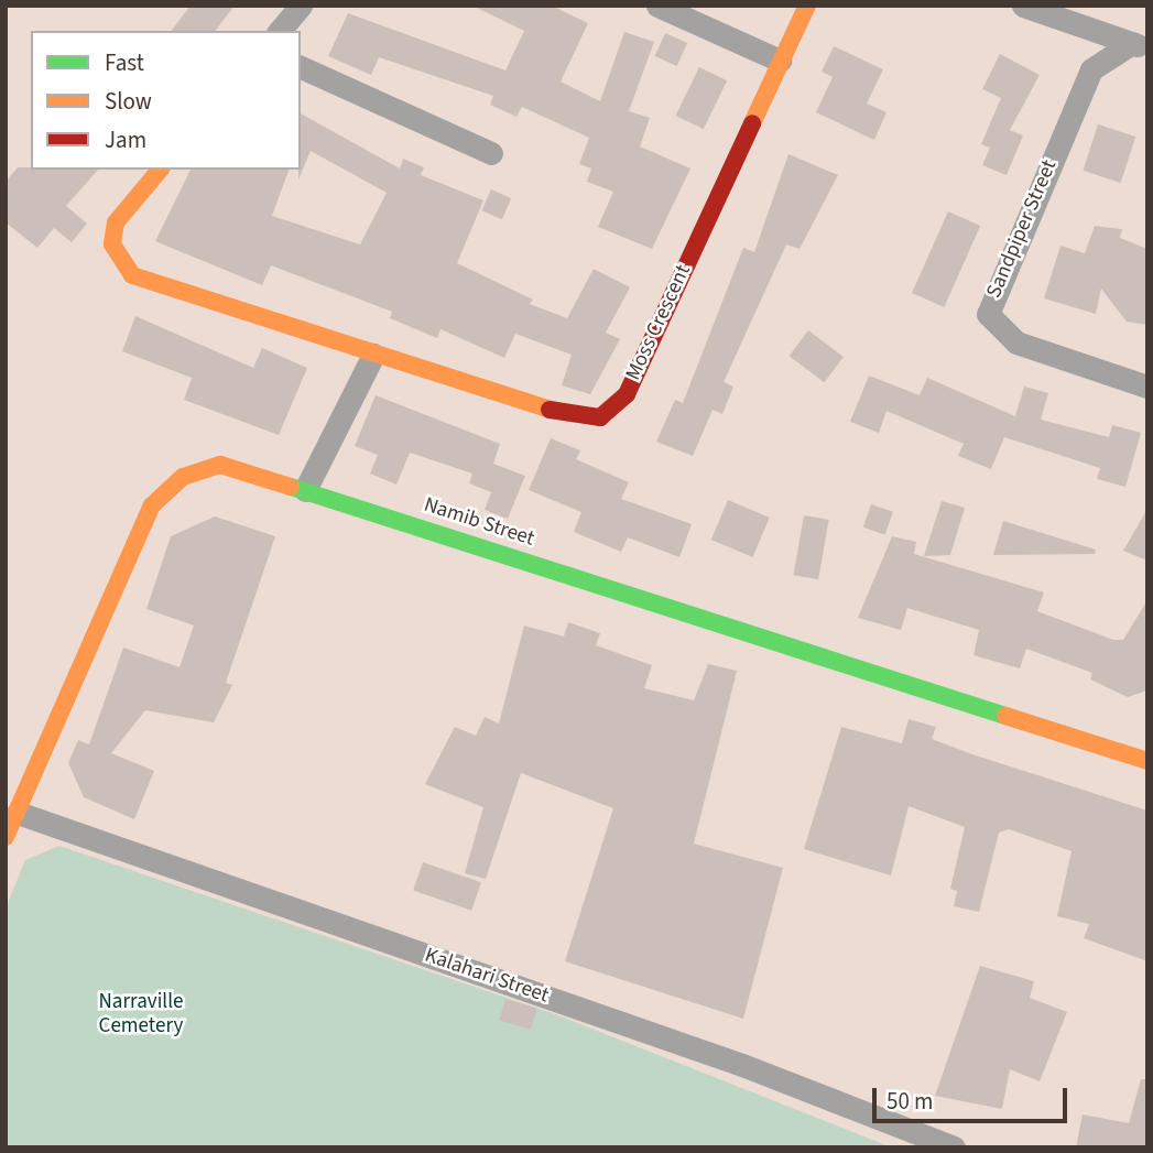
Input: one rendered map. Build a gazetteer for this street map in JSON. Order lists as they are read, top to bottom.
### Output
{
  "streets": {
    "street": [
      "Sandpiper Street",
      "Moss Crescent",
      "Namib Street",
      "Kalahari Street"
    ]
  },
  "crossings": [
    ["Namib Street", "Kalahari Street"]
  ],
  "parks": ["Narraville Cemetery"],
  "legend": ["Fast", "Slow", "Jam"],
  "scale_bar": "50 m"
}
